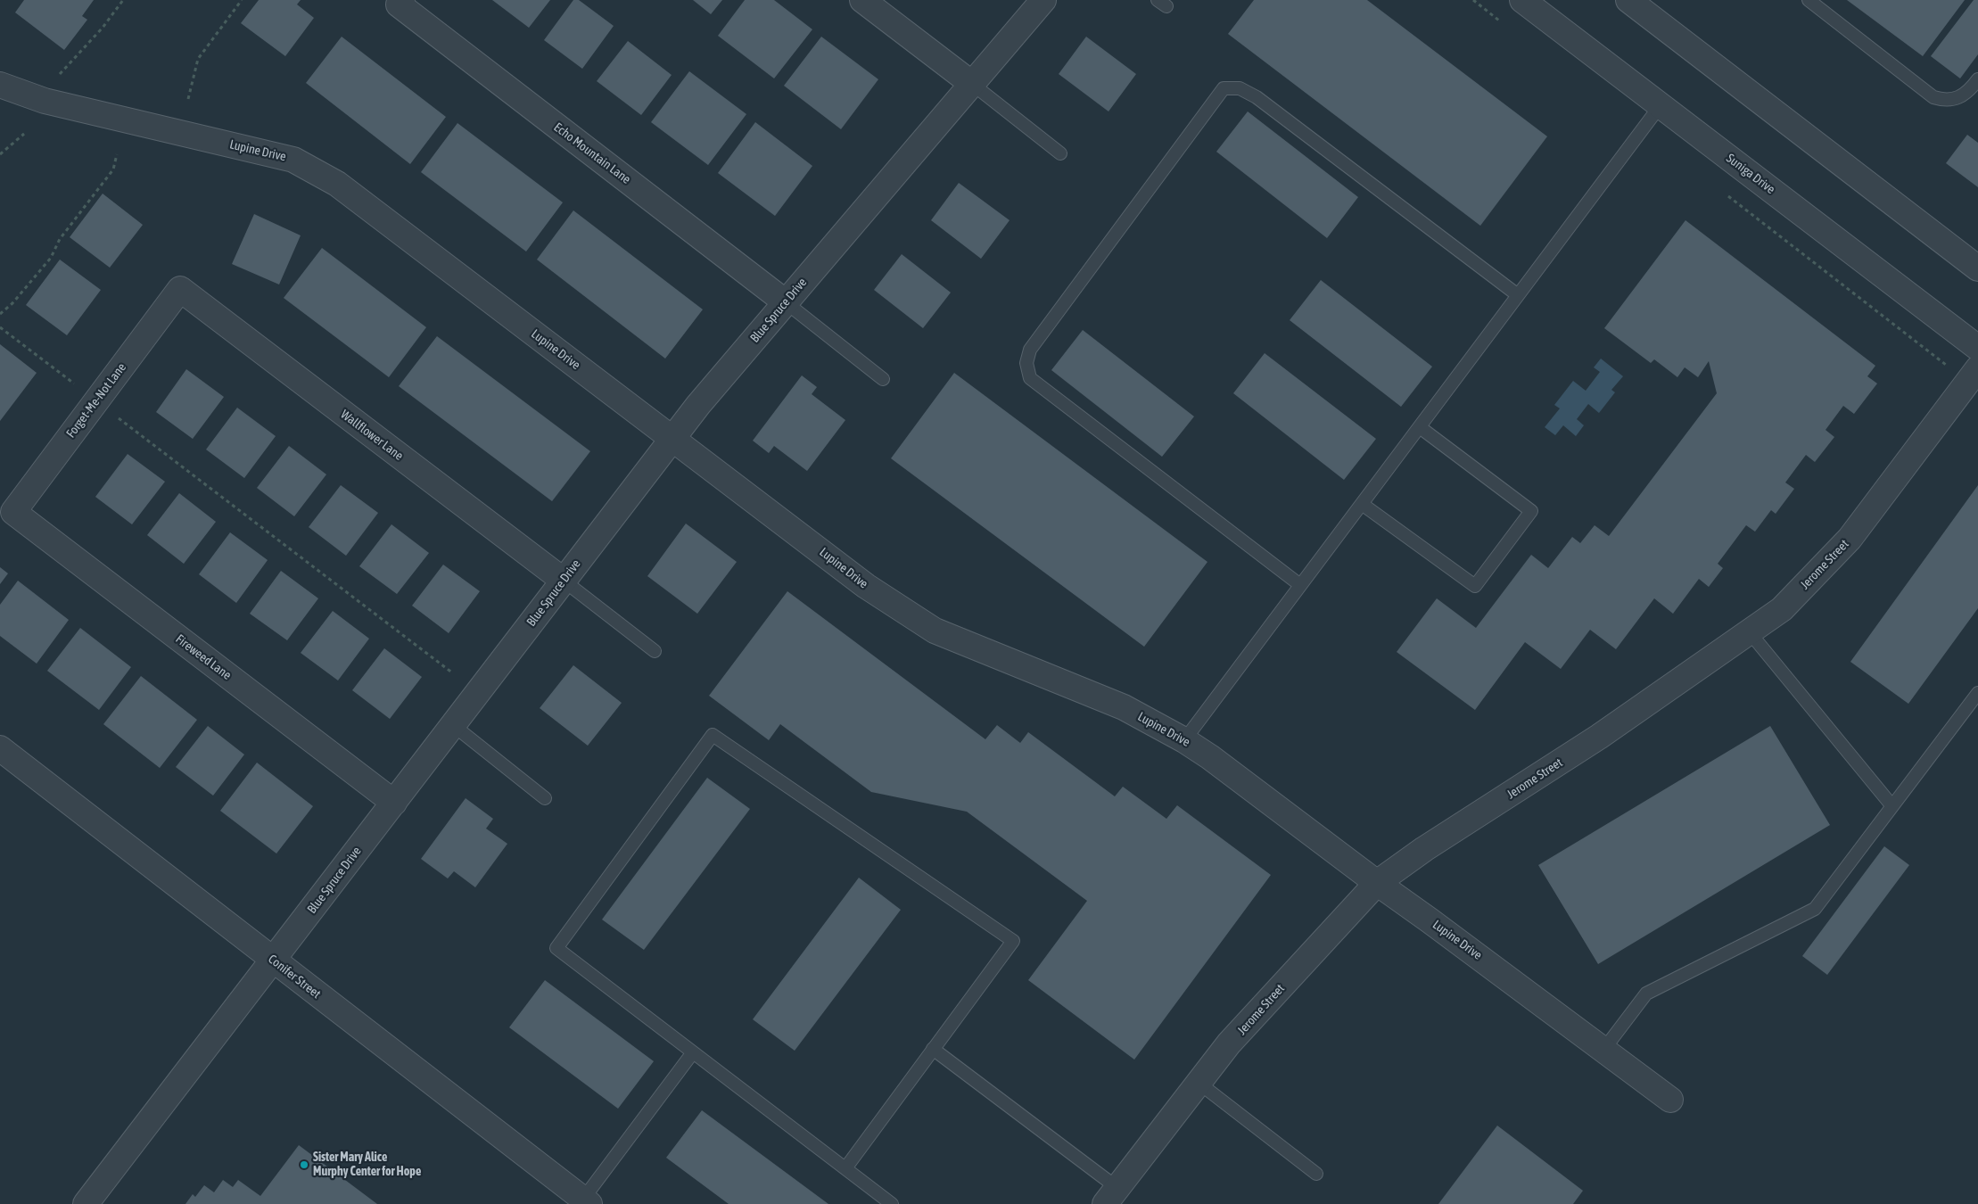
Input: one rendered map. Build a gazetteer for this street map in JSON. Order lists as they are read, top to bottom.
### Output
{
  "streets": {
    "street": [
      "Lupine Drive",
      "Echo Mountain Lane",
      "Suniga Drive",
      "Blue Spruce Drive",
      "Forget-Me-Not Lane",
      "Wallflower Lane",
      "Jerome Street",
      "Fireweed Lane",
      "Conifer Street"
    ]
  },
  "crossings": [
    ["Lupine Drive", "Blue Spruce Drive"],
    ["Lupine Drive", "Jerome Street"],
    ["Echo Mountain Lane", "Blue Spruce Drive"],
    ["Blue Spruce Drive", "Wallflower Lane"],
    ["Blue Spruce Drive", "Fireweed Lane"],
    ["Blue Spruce Drive", "Conifer Street"],
    ["Forget-Me-Not Lane", "Wallflower Lane"],
    ["Forget-Me-Not Lane", "Fireweed Lane"]
  ],
  "places": ["Sister Mary Alice Murphy Center for Hope"]
}
